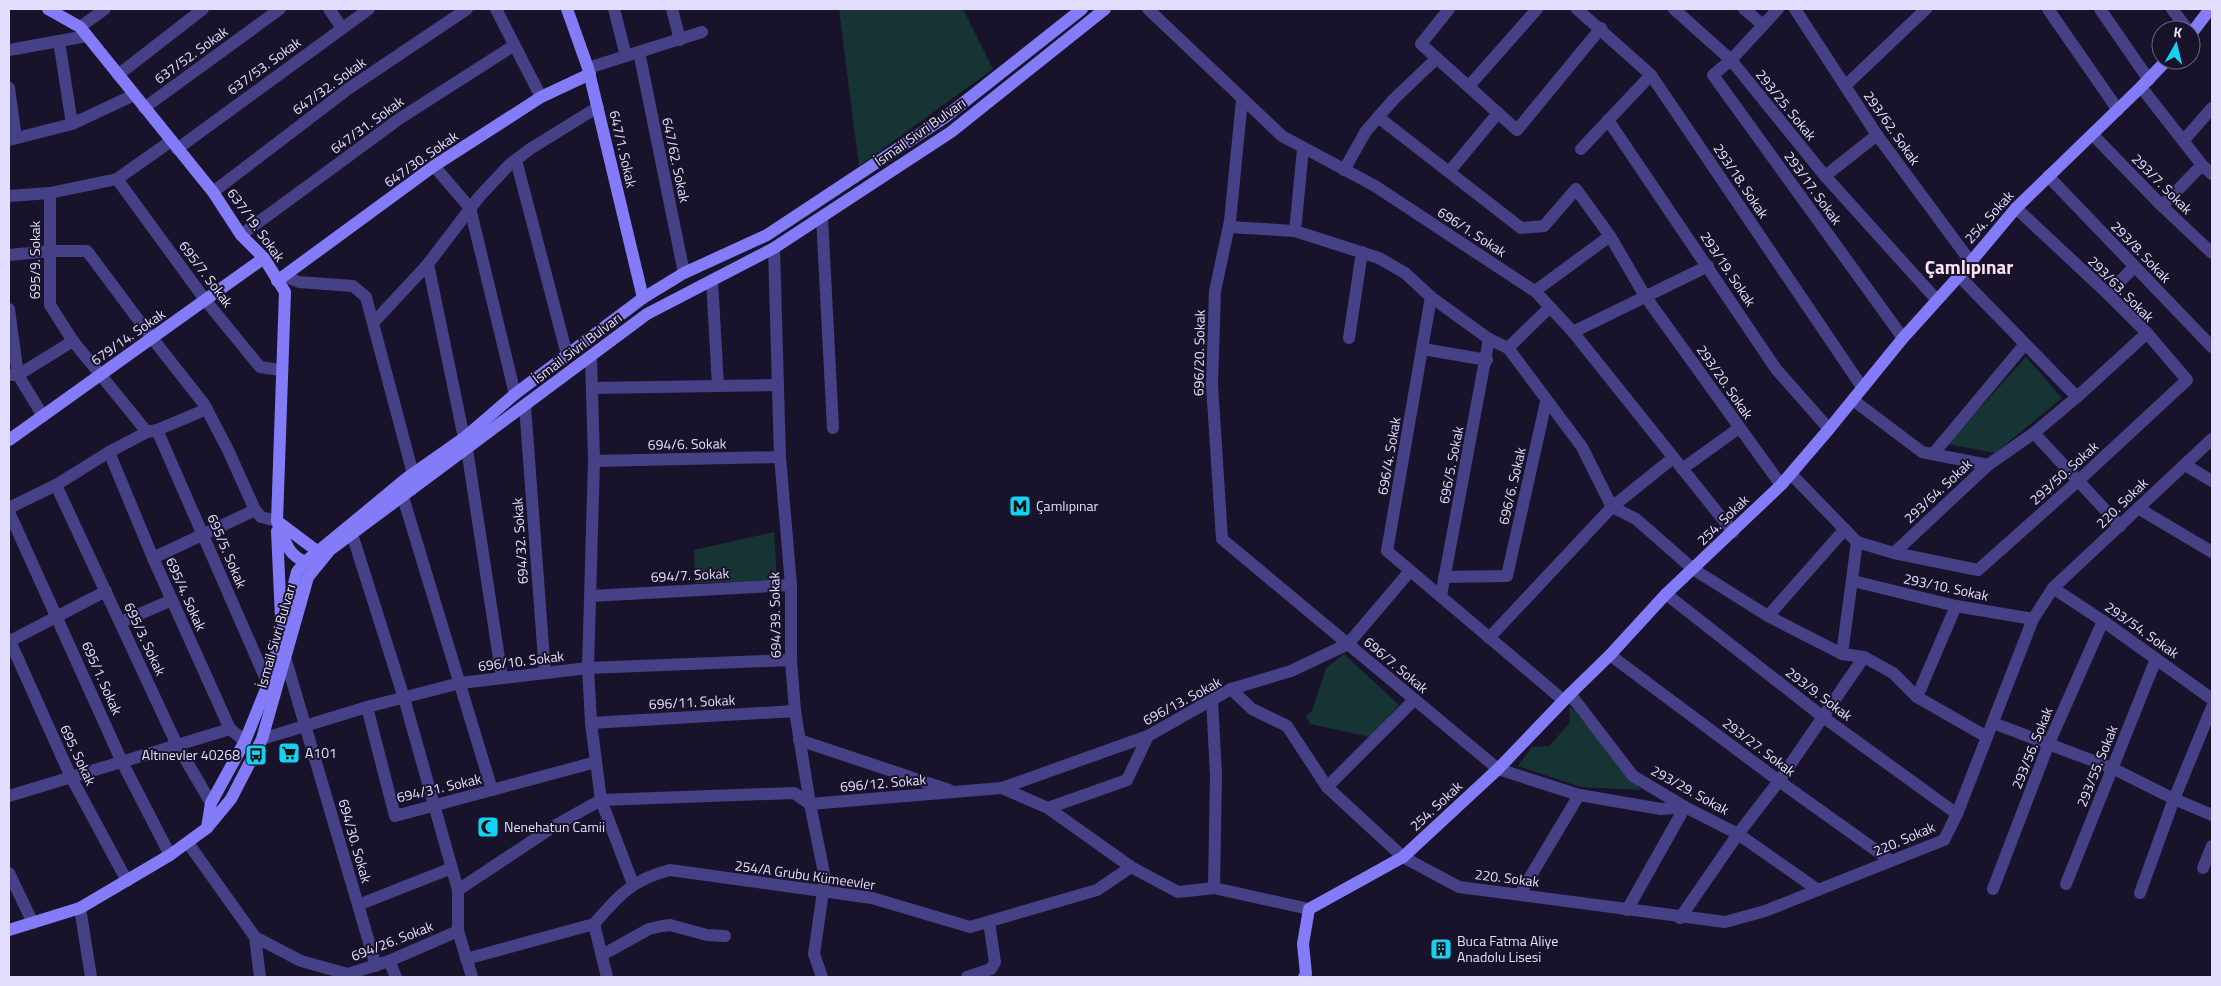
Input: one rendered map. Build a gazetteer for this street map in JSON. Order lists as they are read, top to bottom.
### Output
{
  "streets": {
    "street": [
      "637/52. Sokak",
      "637/53. Sokak",
      "647/32. Sokak",
      "293/25. Sokak",
      "647/31. Sokak",
      "293/62. Sokak",
      "İsmail Sivri Bulvarı",
      "647/1. Sokak",
      "647/30. Sokak",
      "647/62. Sokak",
      "293/18. Sokak",
      "293/7. Sokak",
      "293/17. Sokak",
      "254. Sokak",
      "637/19. Sokak",
      "696/1. Sokak",
      "293/8. Sokak",
      "695/9. Sokak",
      "293/19. Sokak",
      "695/7. Sokak",
      "293/63. Sokak",
      "679/14. Sokak",
      "696/20. Sokak",
      "293/20. Sokak",
      "694/6. Sokak",
      "696/4. Sokak",
      "696/5. Sokak",
      "293/50. Sokak",
      "696/6. Sokak",
      "293/64. Sokak",
      "220. Sokak",
      "694/32. Sokak",
      "695/5. Sokak",
      "694/7. Sokak",
      "293/10. Sokak",
      "695/4. Sokak",
      "694/39. Sokak",
      "293/54. Sokak",
      "695/3. Sokak",
      "696/10. Sokak",
      "696/7. Sokak",
      "695/1. Sokak",
      "293/9. Sokak",
      "696/13. Sokak",
      "696/11. Sokak",
      "293/27. Sokak",
      "293/56. Sokak",
      "695. Sokak",
      "293/55. Sokak",
      "696/12. Sokak",
      "694/31. Sokak",
      "293/29. Sokak",
      "694/30. Sokak",
      "254/A Grubu Kümeevler",
      "694/26. Sokak"
    ]
  },
  "crossings": [
    ["637/52. Sokak", "637/19. Sokak"],
    ["637/53. Sokak", "637/19. Sokak"],
    ["637/53. Sokak", "695/7. Sokak"],
    ["647/32. Sokak", "637/19. Sokak"],
    ["293/25. Sokak", "293/17. Sokak"],
    ["293/25. Sokak", "254. Sokak"],
    ["647/31. Sokak", "637/19. Sokak"],
    ["293/62. Sokak", "254. Sokak"],
    ["İsmail Sivri Bulvarı", "647/1. Sokak"],
    ["İsmail Sivri Bulvarı", "647/62. Sokak"],
    ["İsmail Sivri Bulvarı", "637/19. Sokak"],
    ["İsmail Sivri Bulvarı", "694/32. Sokak"],
    ["İsmail Sivri Bulvarı", "695/5. Sokak"],
    ["İsmail Sivri Bulvarı", "695/4. Sokak"],
    ["İsmail Sivri Bulvarı", "694/39. Sokak"],
    ["İsmail Sivri Bulvarı", "695/3. Sokak"],
    ["İsmail Sivri Bulvarı", "696/10. Sokak"],
    ["İsmail Sivri Bulvarı", "695/1. Sokak"],
    ["İsmail Sivri Bulvarı", "695. Sokak"],
    ["İsmail Sivri Bulvarı", "694/30. Sokak"],
    ["İsmail Sivri Bulvarı", "694/26. Sokak"],
    ["647/1. Sokak", "647/30. Sokak"],
    ["647/30. Sokak", "637/19. Sokak"],
    ["293/18. Sokak", "254. Sokak"],
    ["293/7. Sokak", "254. Sokak"],
    ["293/17. Sokak", "254. Sokak"],
    ["254. Sokak", "696/1. Sokak"],
    ["254. Sokak", "293/8. Sokak"],
    ["254. Sokak", "293/19. Sokak"],
    ["254. Sokak", "293/63. Sokak"],
    ["254. Sokak", "293/20. Sokak"],
    ["254. Sokak", "293/64. Sokak"],
    ["254. Sokak", "220. Sokak"],
    ["254. Sokak", "696/7. Sokak"],
    ["254. Sokak", "293/9. Sokak"],
    ["254. Sokak", "696/13. Sokak"],
    ["254. Sokak", "293/27. Sokak"],
    ["254. Sokak", "696/12. Sokak"],
    ["254. Sokak", "293/29. Sokak"],
    ["637/19. Sokak", "695/7. Sokak"],
    ["637/19. Sokak", "679/14. Sokak"],
    ["696/1. Sokak", "696/20. Sokak"],
    ["695/9. Sokak", "679/14. Sokak"],
    ["695/9. Sokak", "695/5. Sokak"],
    ["695/7. Sokak", "679/14. Sokak"],
    ["293/63. Sokak", "293/50. Sokak"],
    ["293/63. Sokak", "293/64. Sokak"],
    ["696/20. Sokak", "696/7. Sokak"],
    ["694/6. Sokak", "694/39. Sokak"],
    ["696/4. Sokak", "696/5. Sokak"],
    ["696/4. Sokak", "293/29. Sokak"],
    ["696/5. Sokak", "696/6. Sokak"],
    ["293/50. Sokak", "293/64. Sokak"],
    ["220. Sokak", "293/10. Sokak"],
    ["220. Sokak", "293/54. Sokak"],
    ["220. Sokak", "293/9. Sokak"],
    ["220. Sokak", "696/13. Sokak"],
    ["220. Sokak", "293/27. Sokak"],
    ["220. Sokak", "293/29. Sokak"],
    ["694/32. Sokak", "696/10. Sokak"],
    ["694/7. Sokak", "694/39. Sokak"],
    ["694/39. Sokak", "696/10. Sokak"],
    ["694/39. Sokak", "696/11. Sokak"],
    ["694/39. Sokak", "696/12. Sokak"],
    ["694/39. Sokak", "254/A Grubu Kümeevler"],
    ["293/54. Sokak", "293/56. Sokak"],
    ["293/54. Sokak", "293/55. Sokak"],
    ["696/10. Sokak", "694/31. Sokak"],
    ["696/10. Sokak", "694/30. Sokak"],
    ["696/13. Sokak", "696/12. Sokak"],
    ["696/12. Sokak", "254/A Grubu Kümeevler"],
    ["694/30. Sokak", "694/26. Sokak"]
  ],
  "districts": ["Çamlıpınar"],
  "places": {
    "metro station": ["Çamlıpınar"],
    "supermarket": ["A101"],
    "bus stop": ["Altınevler 40268"],
    "mosque": ["Nenehatun Camii"],
    "building": ["Buca Fatma Aliye Anadolu Lisesi"]
  },
  "north": "top"
}
